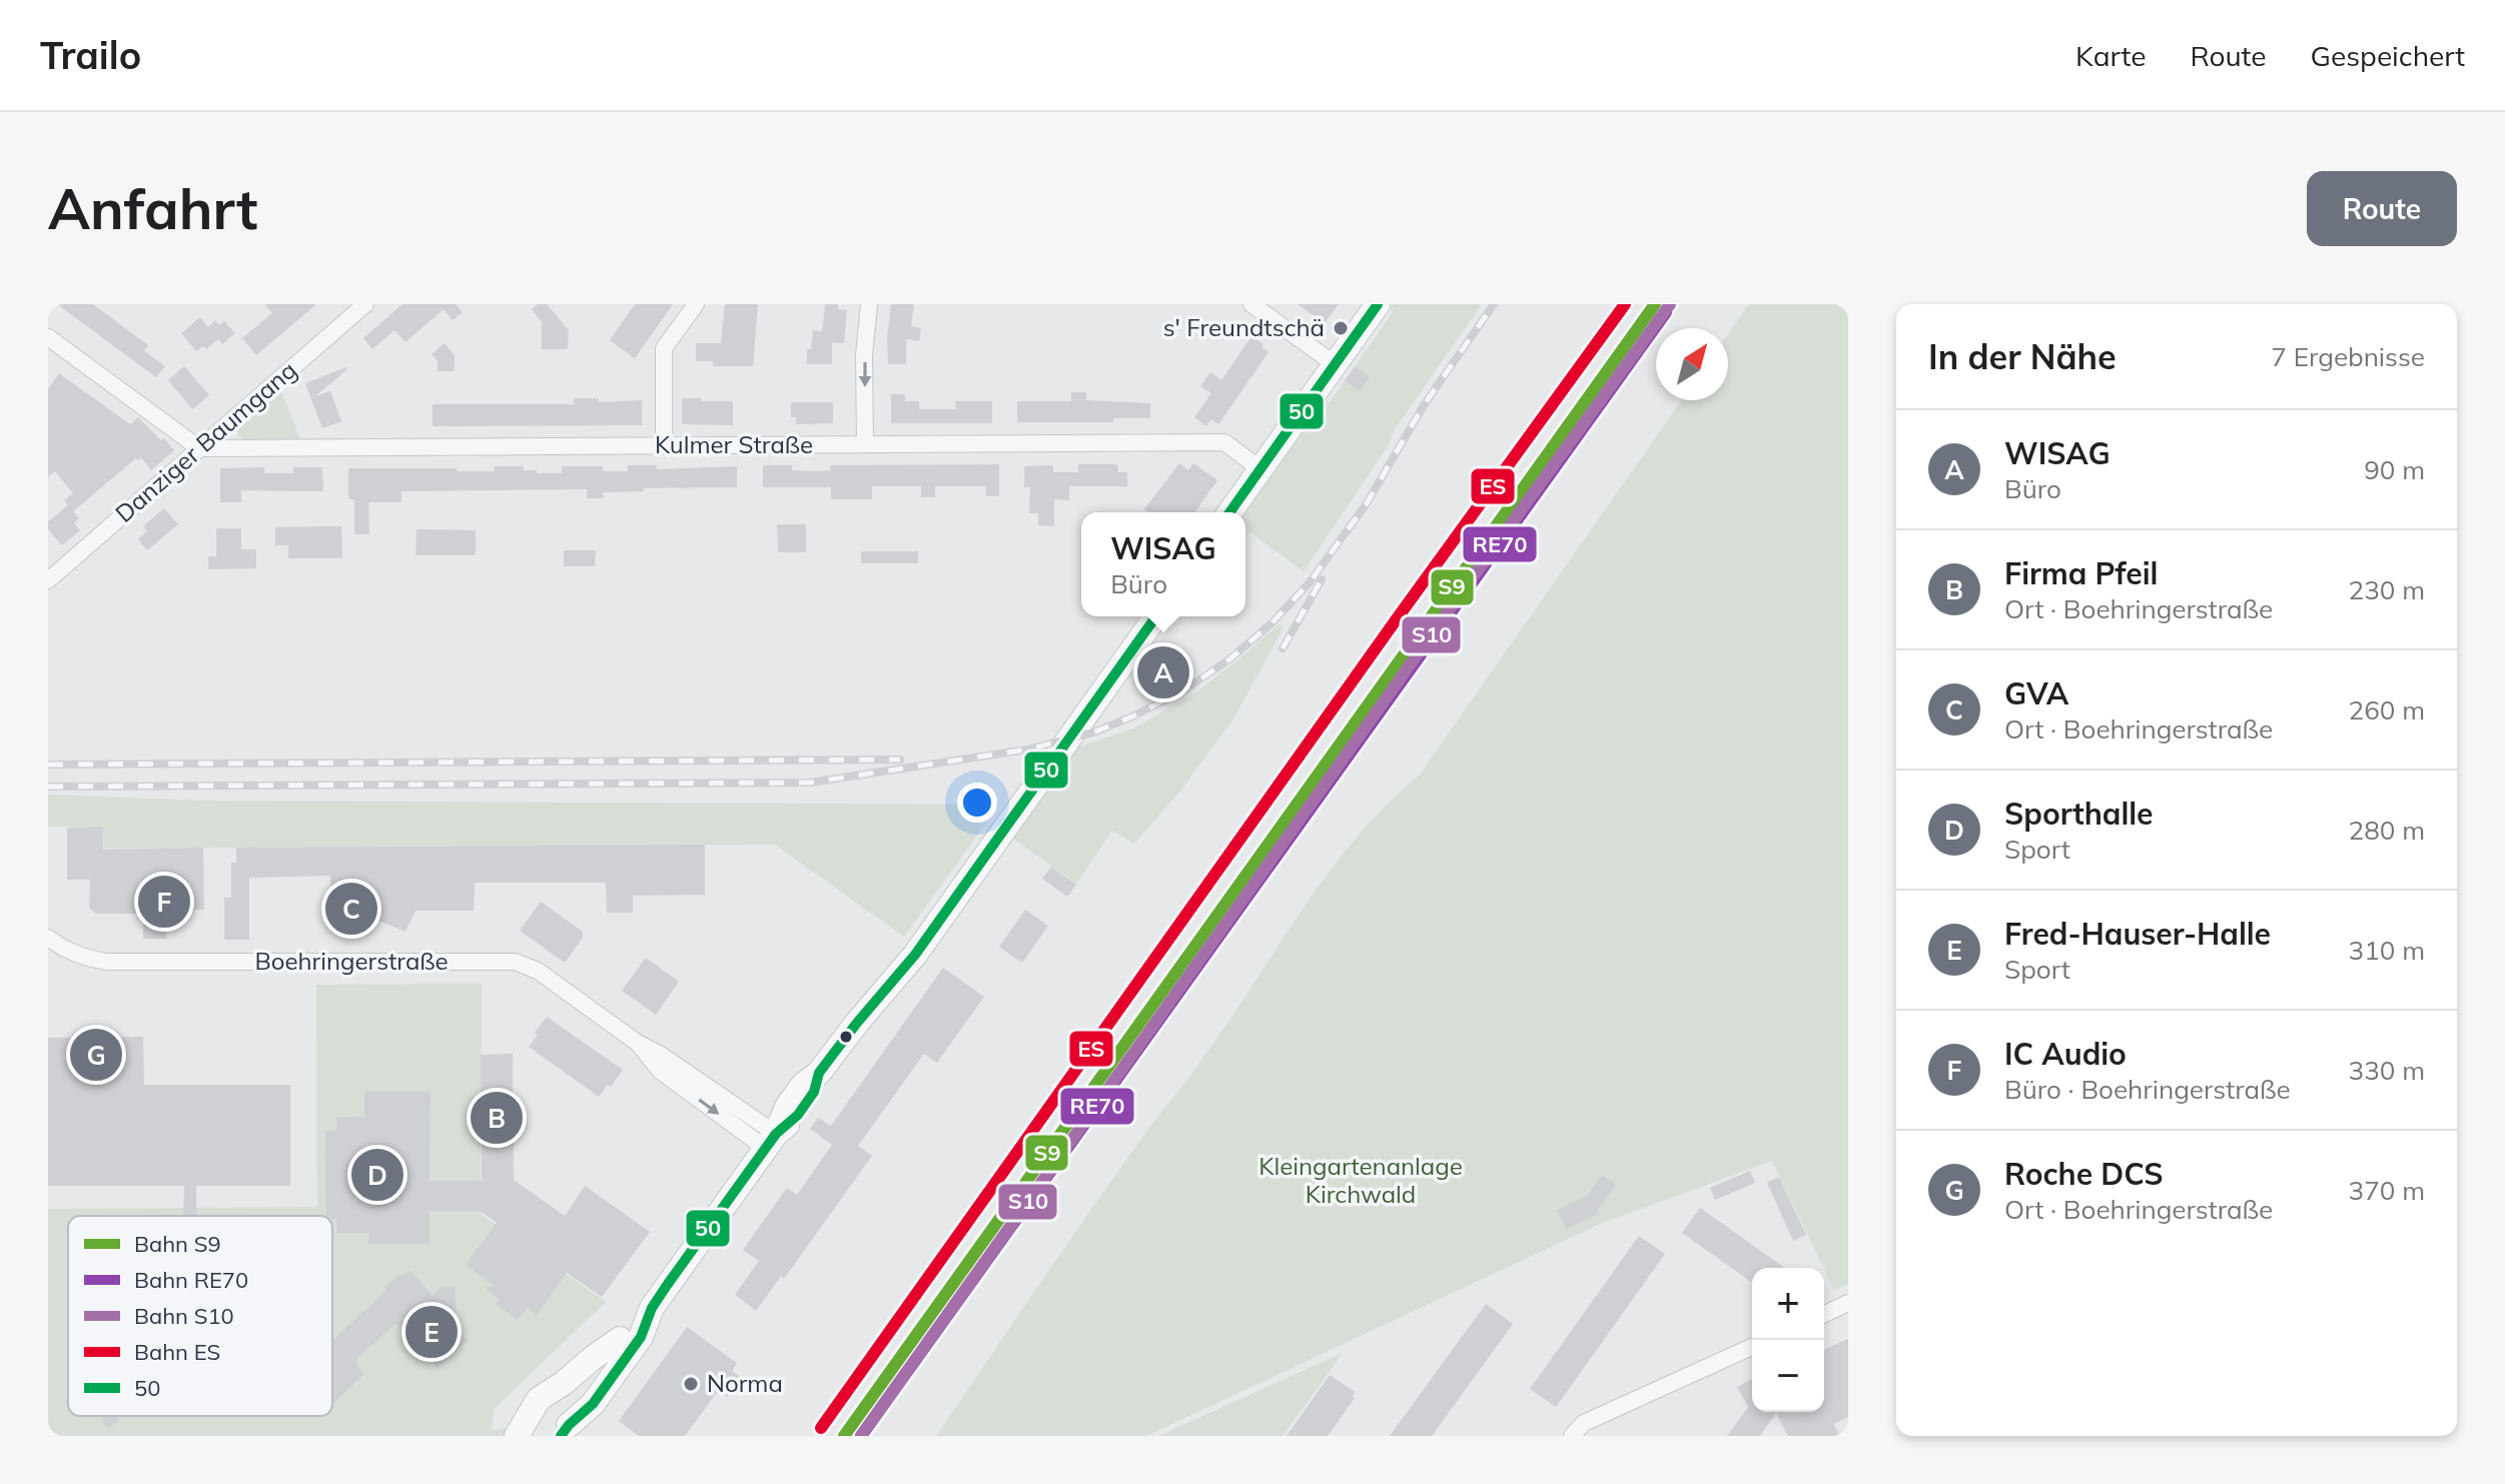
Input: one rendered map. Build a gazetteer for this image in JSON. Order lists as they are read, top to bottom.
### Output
{
  "streets": {
    "street": ["Danziger Baumgang", "Kulmer Straße", "Boehringerstraße"]
  },
  "crossings": [
    ["Danziger Baumgang", "Kulmer Straße"]
  ],
  "parks": ["Kleingartenanlage Kirchwald"],
  "places": ["s' Freundtschä", "Norma"],
  "lines": [
    "rail line S9",
    "rail line S10",
    "rail line ES",
    "transit line 50",
    "rail line RE70"
  ],
  "legend": [
    "Bahn S9",
    "Bahn RE70",
    "Bahn S10",
    "Bahn ES",
    "50"
  ],
  "north": "top right",
  "page": {
    "header": "Trailo",
    "nav": ["Karte", "Route", "Gespeichert"],
    "buttons": "Route",
    "title": "Anfahrt",
    "heading": ["In der Nähe", "7 Ergebnisse"],
    "list": [
      {
        "mark": "A",
        "name": "WISAG",
        "note": "Büro",
        "value": "90 m"
      },
      {
        "mark": "B",
        "name": "Firma Pfeil",
        "note": "Ort · Boehringerstraße",
        "value": "230 m"
      },
      {
        "mark": "C",
        "name": "GVA",
        "note": "Ort · Boehringerstraße",
        "value": "260 m"
      },
      {
        "mark": "D",
        "name": "Sporthalle",
        "note": "Sport",
        "value": "280 m"
      },
      {
        "mark": "E",
        "name": "Fred-Hauser-Halle",
        "note": "Sport",
        "value": "310 m"
      },
      {
        "mark": "F",
        "name": "IC Audio",
        "note": "Büro · Boehringerstraße",
        "value": "330 m"
      },
      {
        "mark": "G",
        "name": "Roche DCS",
        "note": "Ort · Boehringerstraße",
        "value": "370 m"
      }
    ],
    "popup": ["WISAG", "Büro"],
    "pins": [
      "A",
      "F",
      "C",
      "G",
      "B",
      "D",
      "E"
    ],
    "map_buttons": ["+", "−"]
  }
}
